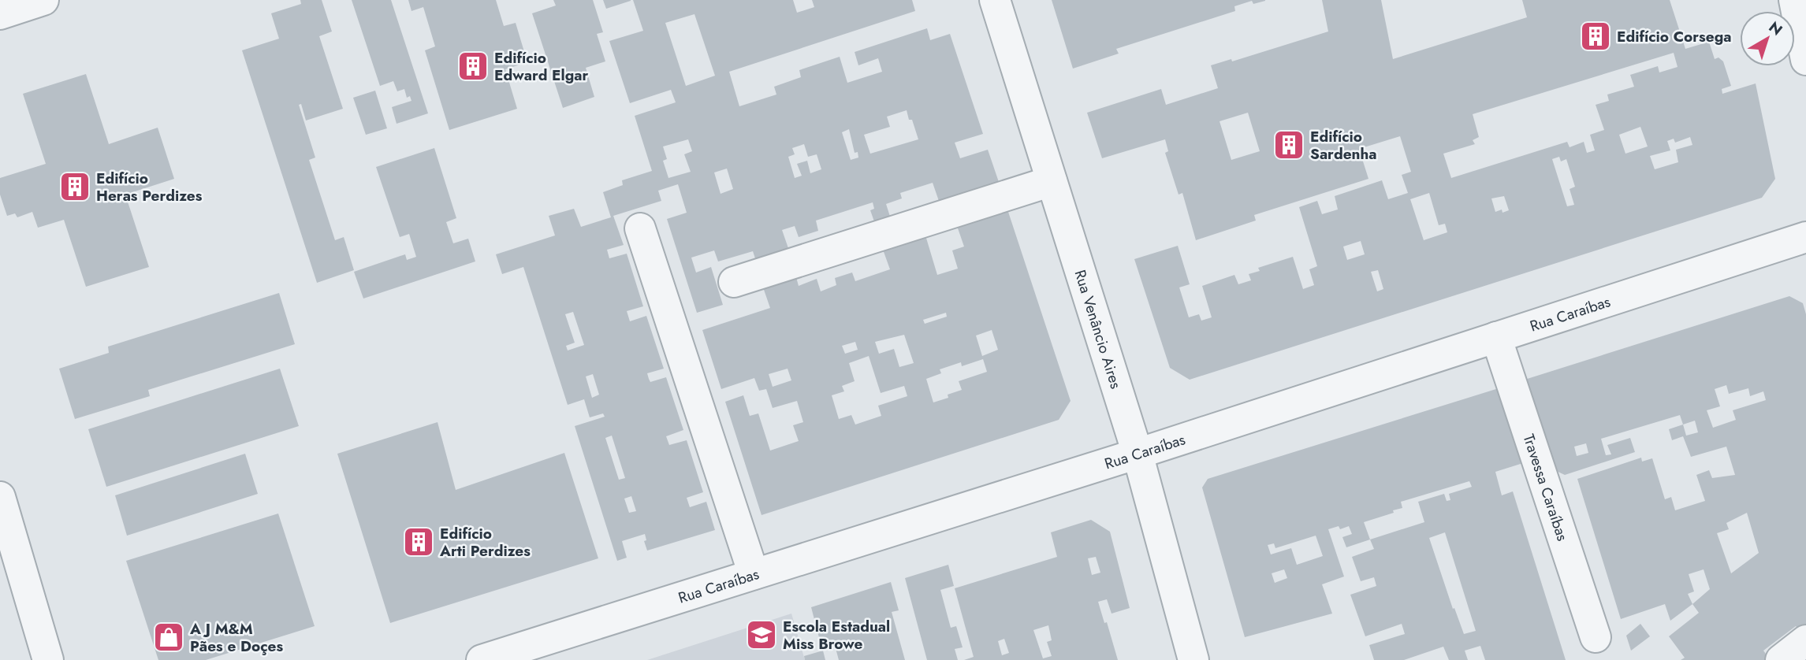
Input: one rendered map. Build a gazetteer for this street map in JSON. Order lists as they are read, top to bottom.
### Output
{
  "streets": {
    "street": ["Rua Caraíbas", "Rua Venâncio Aires", "Travessa Caraíbas"]
  },
  "crossings": [
    ["Rua Caraíbas", "Rua Venâncio Aires"],
    ["Rua Caraíbas", "Travessa Caraíbas"]
  ],
  "places": {
    "building": [
      "Edifício Corsega",
      "Edifício Edward Elgar",
      "Edifício Sardenha",
      "Edifício Heras Perdizes",
      "Edifício Arti Perdizes"
    ],
    "school or university": ["Escola Estadual Miss Browe"],
    "shop": ["A J M&M Pães e Doçes"]
  },
  "north": "top right"
}
